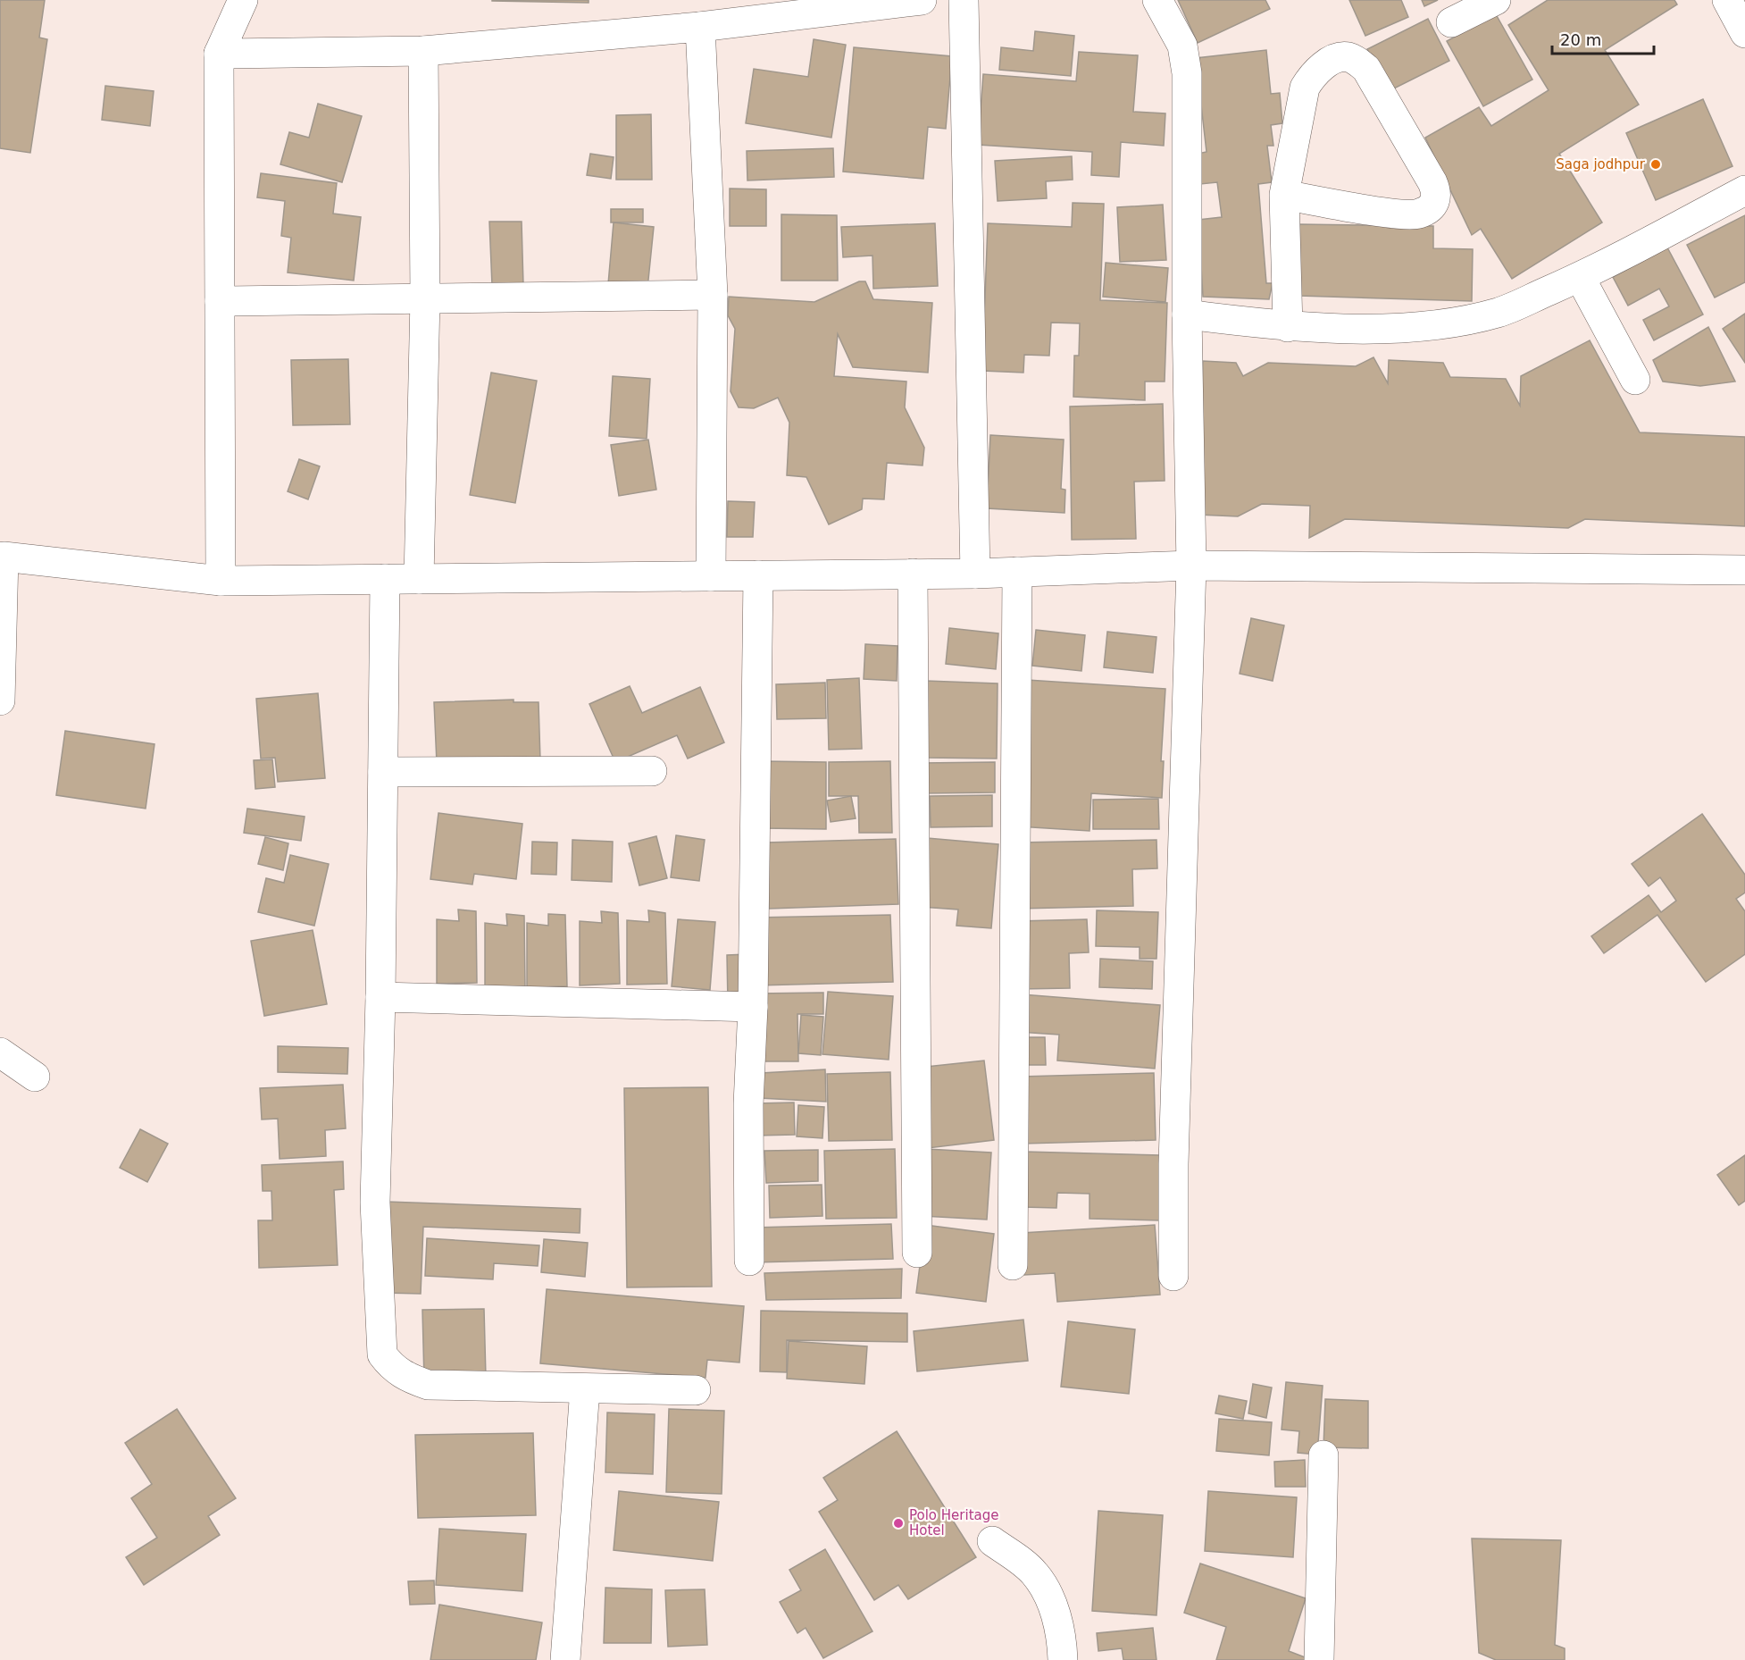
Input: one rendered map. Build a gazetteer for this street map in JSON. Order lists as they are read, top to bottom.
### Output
{
  "places": ["Saga jodhpur", "Polo Heritage Hotel"],
  "scale_bar": "20 m"
}
